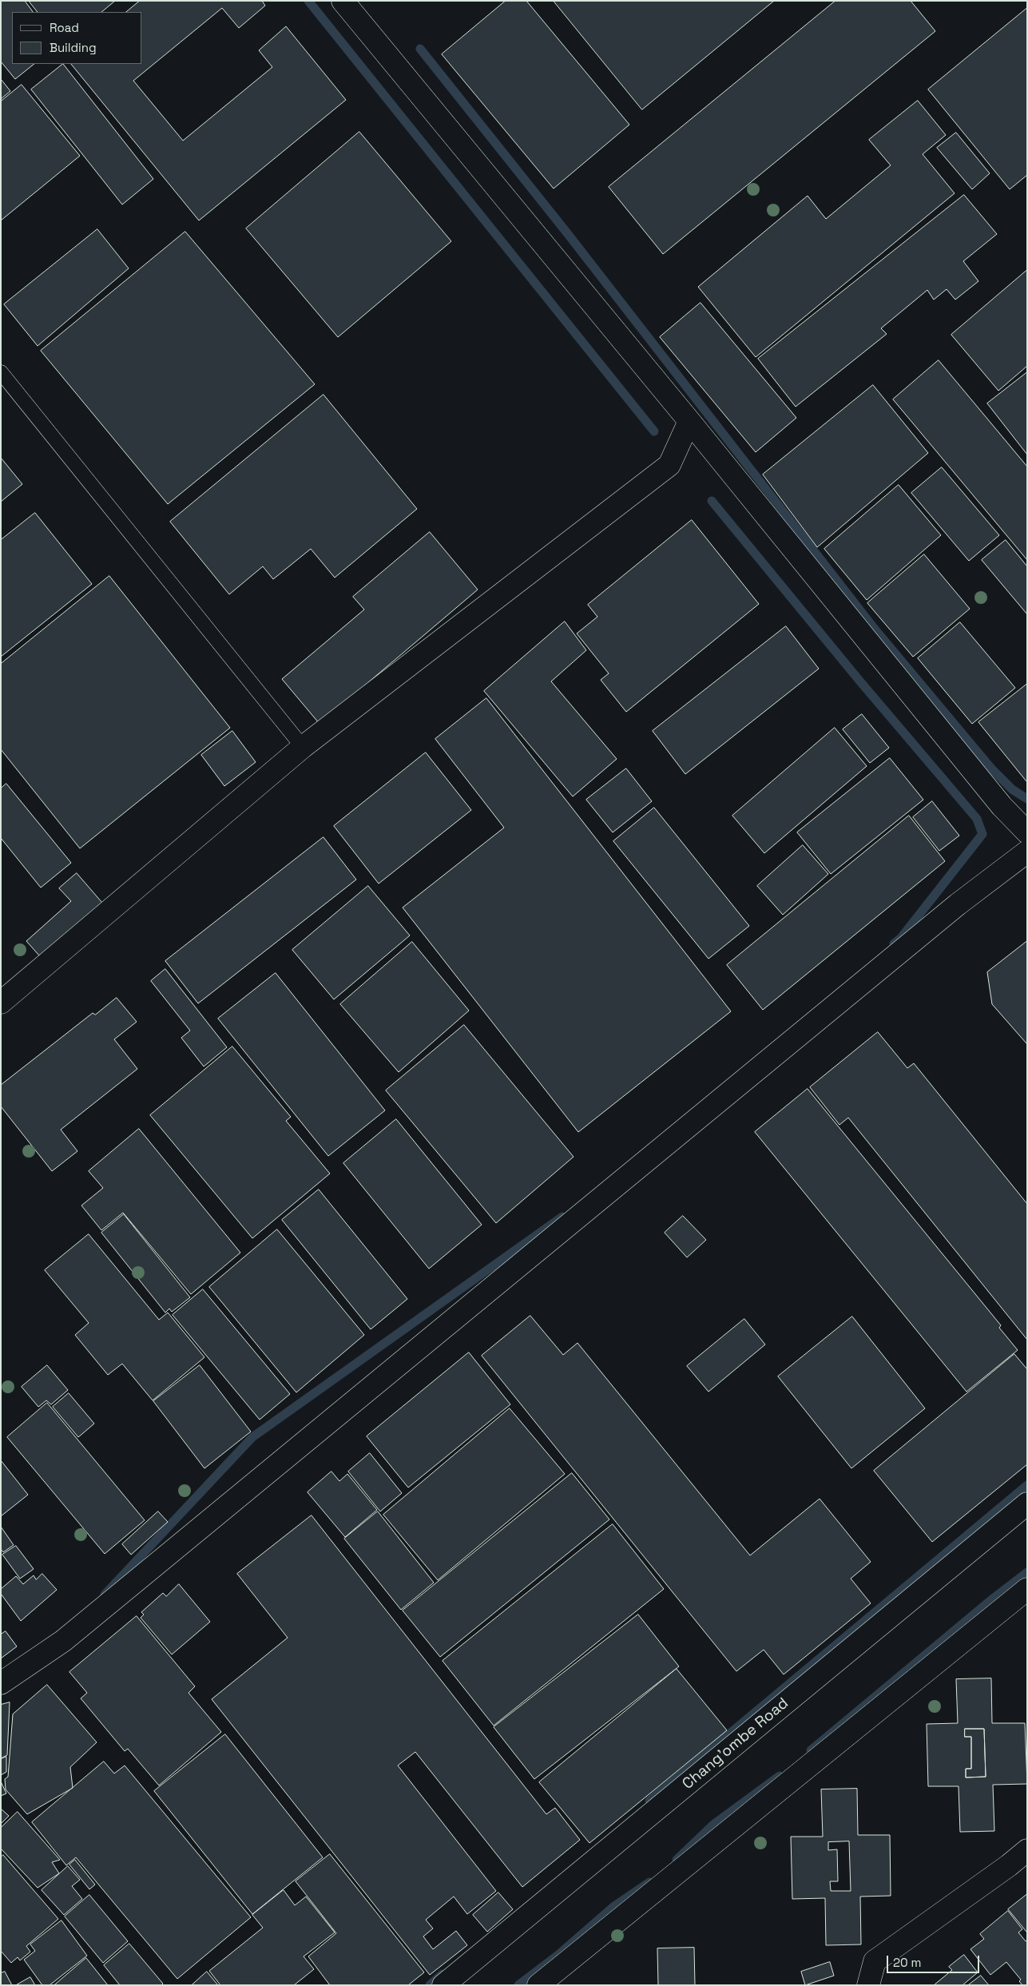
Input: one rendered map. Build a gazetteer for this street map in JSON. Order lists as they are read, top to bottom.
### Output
{
  "streets": {
    "street": ["Chang'ombe Road"]
  },
  "legend": ["Road", "Building"],
  "scale_bar": "20 m"
}
